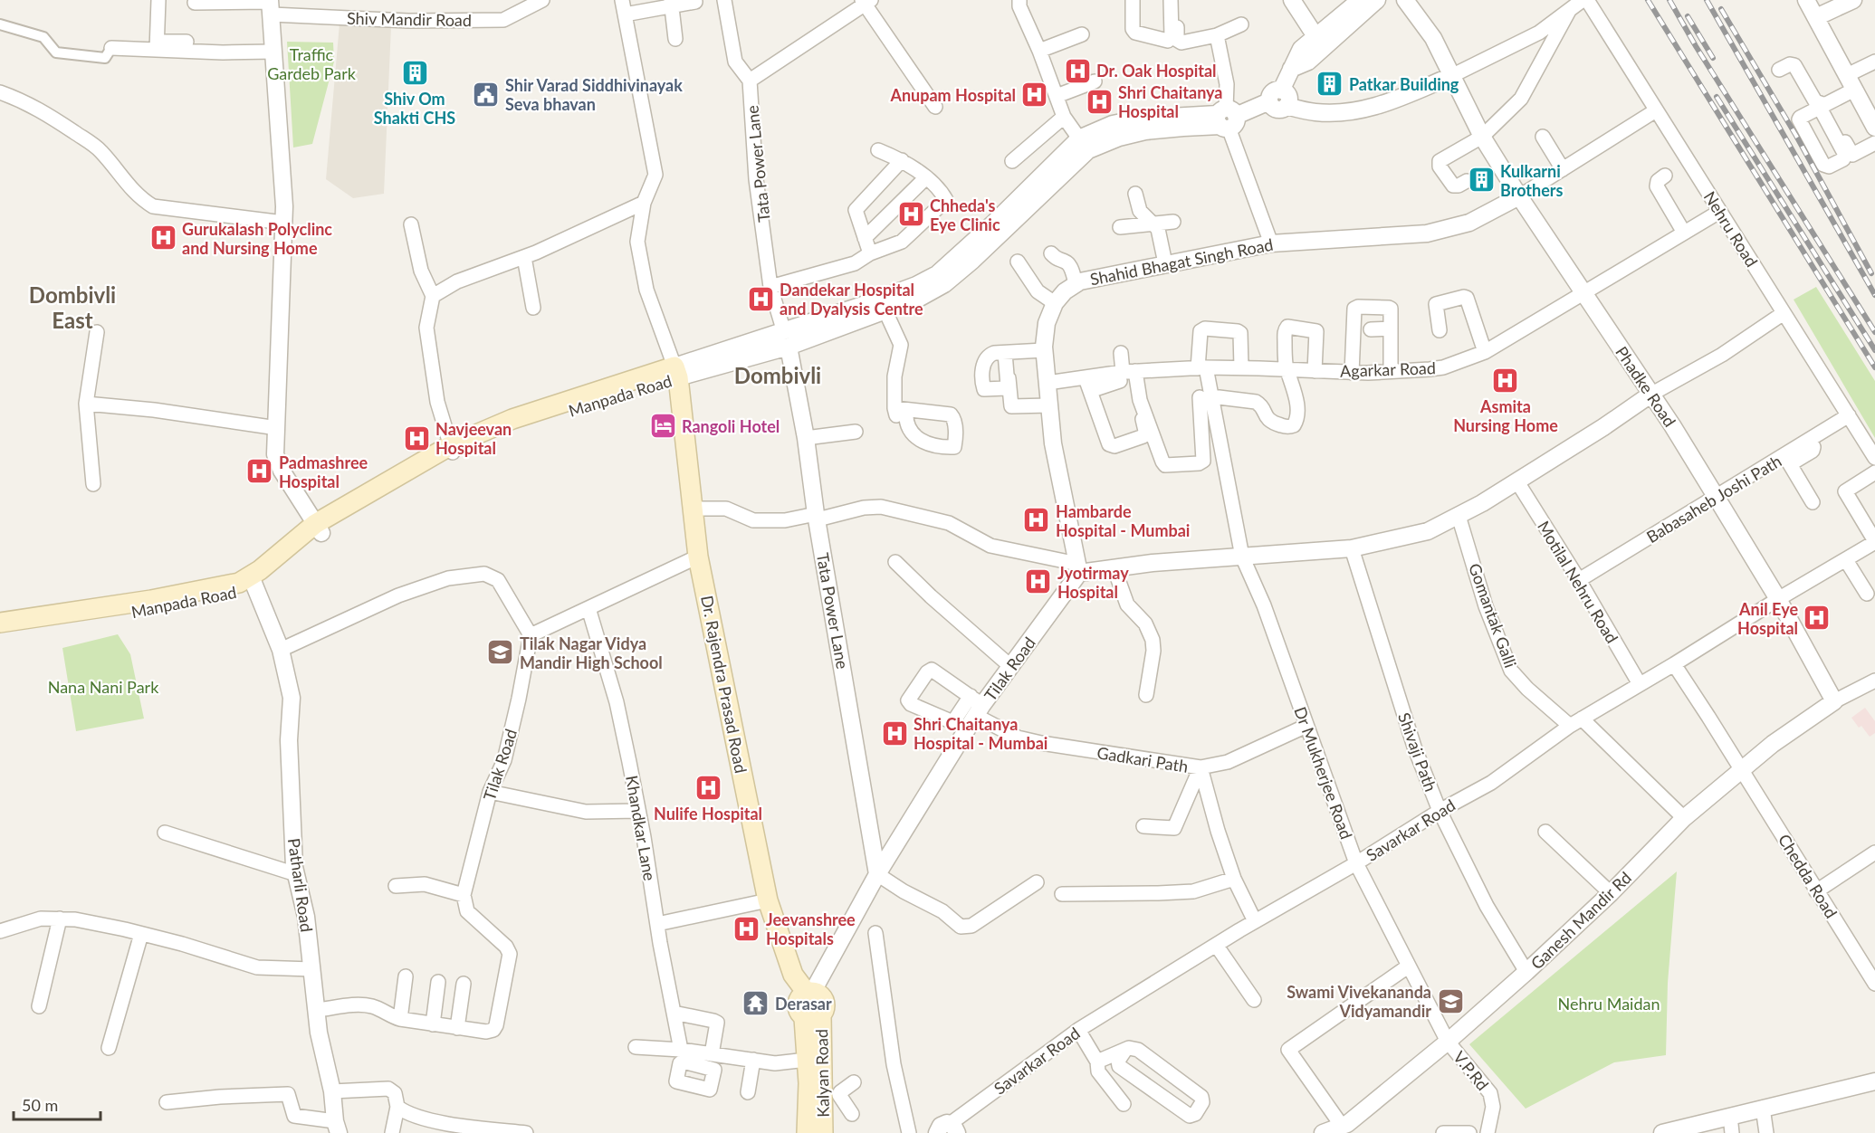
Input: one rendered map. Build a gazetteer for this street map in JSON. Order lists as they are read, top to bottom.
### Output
{
  "streets": {
    "main road": ["Manpada Road", "Dr. Rajendra Prasad Road", "Kalyan Road"],
    "street": [
      "Shiv Mandir Road",
      "Tata Power Lane",
      "Nehru Road",
      "Shahid Bhagat Singh Road",
      "Agarkar Road",
      "Phadke Road",
      "Babasaheb Joshi Path",
      "Motilal Nehru Road",
      "Gomantak Galli",
      "Tilak Road",
      "Shivaji Path",
      "Gadkari Path",
      "Dr Mukherjee Road",
      "Khandkar Lane",
      "Savarkar Road",
      "Chedda Road",
      "Patharli Road",
      "Ganesh Mandir Rd",
      "V.P.Rd"
    ]
  },
  "crossings": [
    ["Tata Power Lane", "Manpada Road"],
    ["Tata Power Lane", "Tilak Road"],
    ["Nehru Road", "Shahid Bhagat Singh Road"],
    ["Nehru Road", "Agarkar Road"],
    ["Nehru Road", "Babasaheb Joshi Path"],
    ["Shahid Bhagat Singh Road", "Agarkar Road"],
    ["Shahid Bhagat Singh Road", "Phadke Road"],
    ["Shahid Bhagat Singh Road", "Tilak Road"],
    ["Agarkar Road", "Phadke Road"],
    ["Phadke Road", "Babasaheb Joshi Path"],
    ["Phadke Road", "Savarkar Road"],
    ["Phadke Road", "Ganesh Mandir Rd"],
    ["Manpada Road", "Dr. Rajendra Prasad Road"],
    ["Manpada Road", "Patharli Road"],
    ["Babasaheb Joshi Path", "Motilal Nehru Road"],
    ["Motilal Nehru Road", "Savarkar Road"],
    ["Gomantak Galli", "Savarkar Road"],
    ["Gomantak Galli", "Ganesh Mandir Rd"],
    ["Tilak Road", "Dr. Rajendra Prasad Road"],
    ["Tilak Road", "Gadkari Path"],
    ["Tilak Road", "Kalyan Road"],
    ["Dr. Rajendra Prasad Road", "Kalyan Road"],
    ["Shivaji Path", "Savarkar Road"],
    ["Shivaji Path", "Ganesh Mandir Rd"],
    ["Gadkari Path", "Dr Mukherjee Road"],
    ["Dr Mukherjee Road", "Savarkar Road"],
    ["Dr Mukherjee Road", "Ganesh Mandir Rd"],
    ["Dr Mukherjee Road", "V.P.Rd"],
    ["Savarkar Road", "Chedda Road"],
    ["Chedda Road", "Ganesh Mandir Rd"],
    ["Ganesh Mandir Rd", "V.P.Rd"]
  ],
  "districts": ["Dombivli East", "Dombivli"],
  "parks": ["Traffic Gardeb Park", "Nana Nani Park", "Nehru Maidan"],
  "places": {
    "hospital": [
      "Dr. Oak Hospital",
      "Anupam Hospital",
      "Shri Chaitanya Hospital",
      "Chheda's Eye Clinic",
      "Gurukalash Polyclinc and Nursing Home",
      "Dandekar Hospital and Dyalysis Centre",
      "Asmita Nursing Home",
      "Navjeevan Hospital",
      "Padmashree Hospital",
      "Hambarde Hospital - Mumbai",
      "Jyotirmay Hospital",
      "Anil Eye Hospital",
      "Shri Chaitanya Hospital - Mumbai",
      "Nulife Hospital",
      "Jeevanshree Hospitals"
    ],
    "building": ["Shiv Om Shakti CHS", "Patkar Building", "Kulkarni Brothers"],
    "public building": ["Shir Varad Siddhivinayak Seva bhavan"],
    "hotel": ["Rangoli Hotel"],
    "school or university": ["Tilak Nagar Vidya Mandir High School", "Swami Vivekananda Vidyamandir"],
    "temple": ["Derasar"]
  },
  "scale_bar": "50 m"
}
